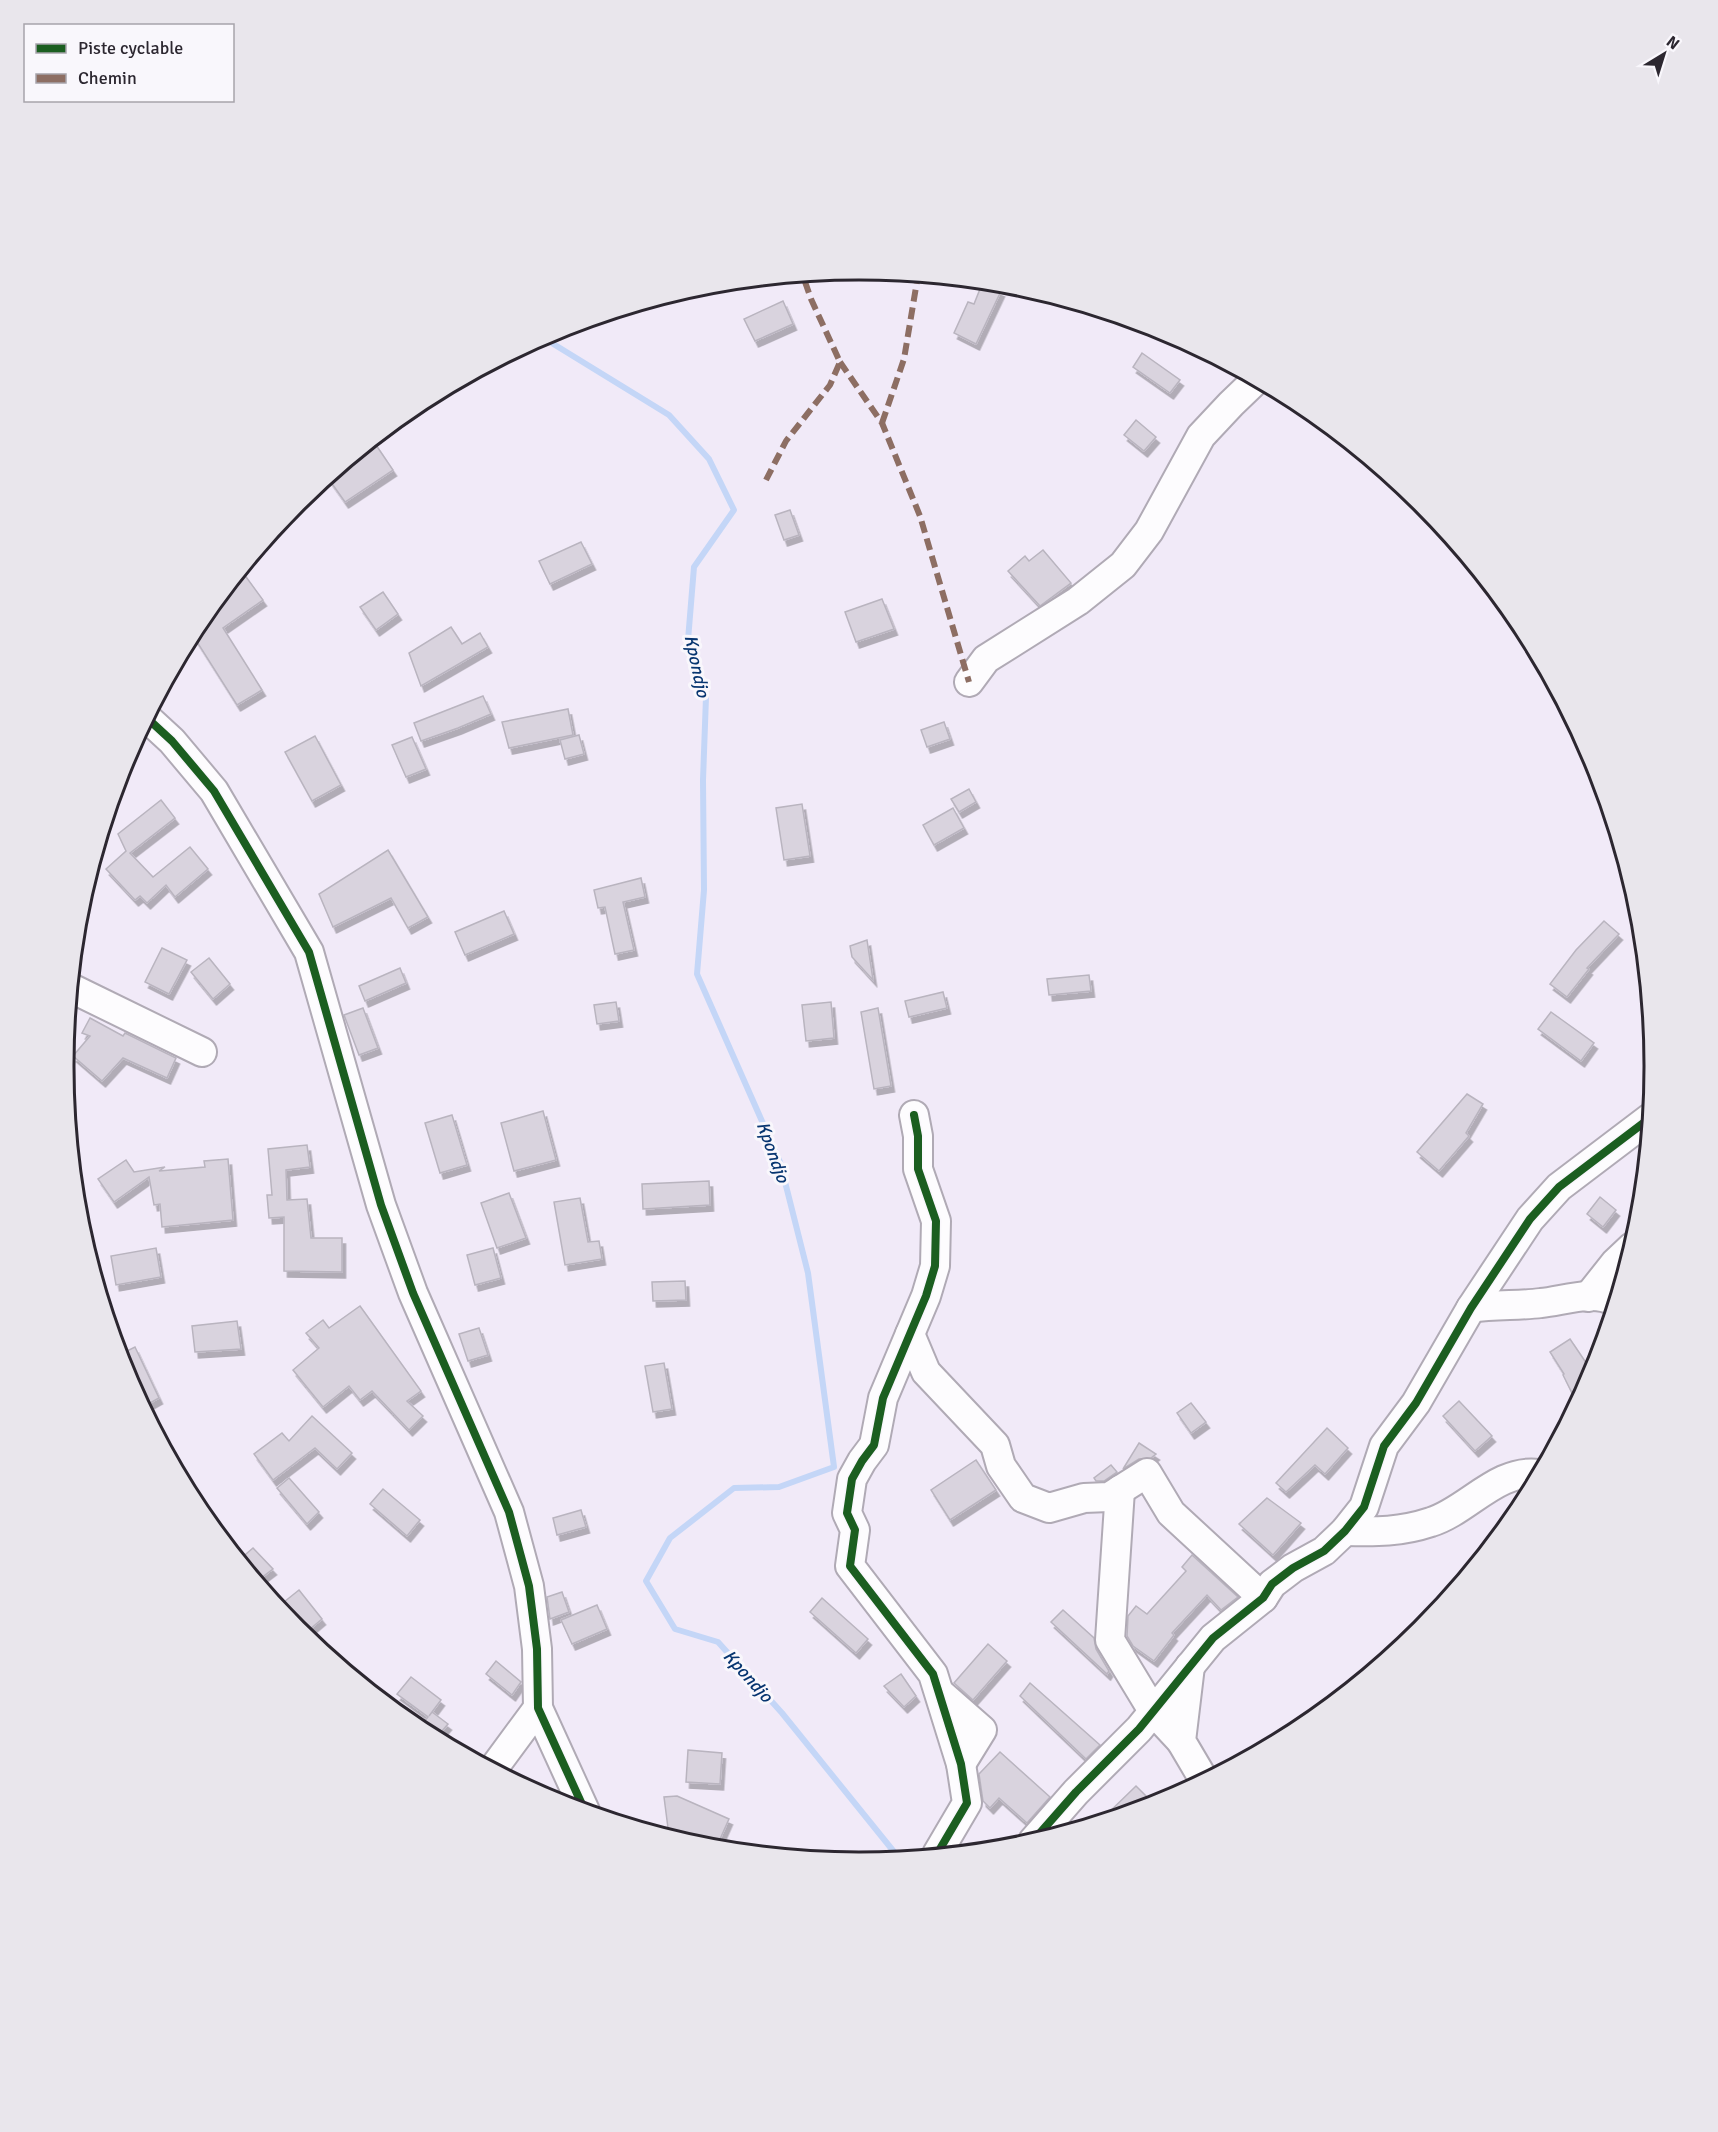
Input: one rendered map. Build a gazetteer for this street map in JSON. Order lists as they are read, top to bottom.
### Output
{
  "water": ["Kpondjo"],
  "legend": ["Piste cyclable", "Chemin"],
  "north": "top right"
}
